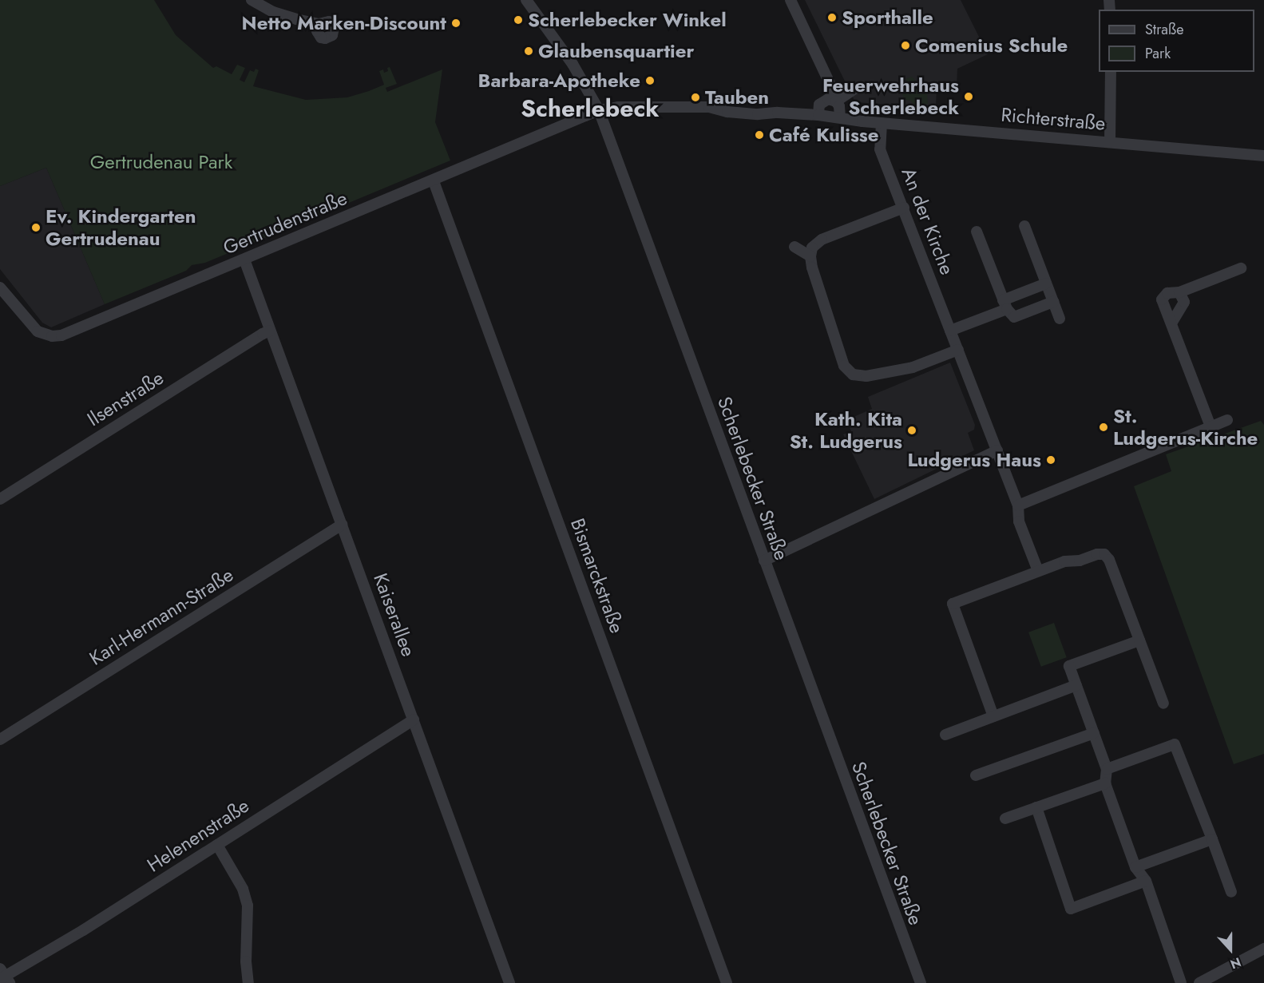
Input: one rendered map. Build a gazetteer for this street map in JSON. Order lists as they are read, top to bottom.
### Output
{
  "streets": {
    "street": [
      "Richterstraße",
      "An der Kirche",
      "Gertrudenstraße",
      "Ilsenstraße",
      "Scherlebecker Straße",
      "Bismarckstraße",
      "Kaiserallee",
      "Karl-Hermann-Straße",
      "Helenenstraße"
    ]
  },
  "crossings": [
    ["Richterstraße", "An der Kirche"],
    ["Richterstraße", "Gertrudenstraße"],
    ["Richterstraße", "Scherlebecker Straße"],
    ["Gertrudenstraße", "Scherlebecker Straße"],
    ["Gertrudenstraße", "Bismarckstraße"],
    ["Gertrudenstraße", "Kaiserallee"],
    ["Ilsenstraße", "Kaiserallee"],
    ["Kaiserallee", "Karl-Hermann-Straße"],
    ["Kaiserallee", "Helenenstraße"]
  ],
  "districts": ["Scherlebeck"],
  "parks": ["Gertrudenau Park"],
  "places": [
    "Sporthalle",
    "Scherlebecker Winkel",
    "Netto Marken-Discount",
    "Comenius Schule",
    "Glaubensquartier",
    "Barbara-Apotheke",
    "Feuerwehrhaus Scherlebeck",
    "Tauben",
    "Café Kulisse",
    "Ev. Kindergarten Gertrudenau",
    "St. Ludgerus-Kirche",
    "Kath. Kita St. Ludgerus",
    "Ludgerus Haus"
  ],
  "legend": ["Straße", "Park"],
  "north": "bottom"
}
